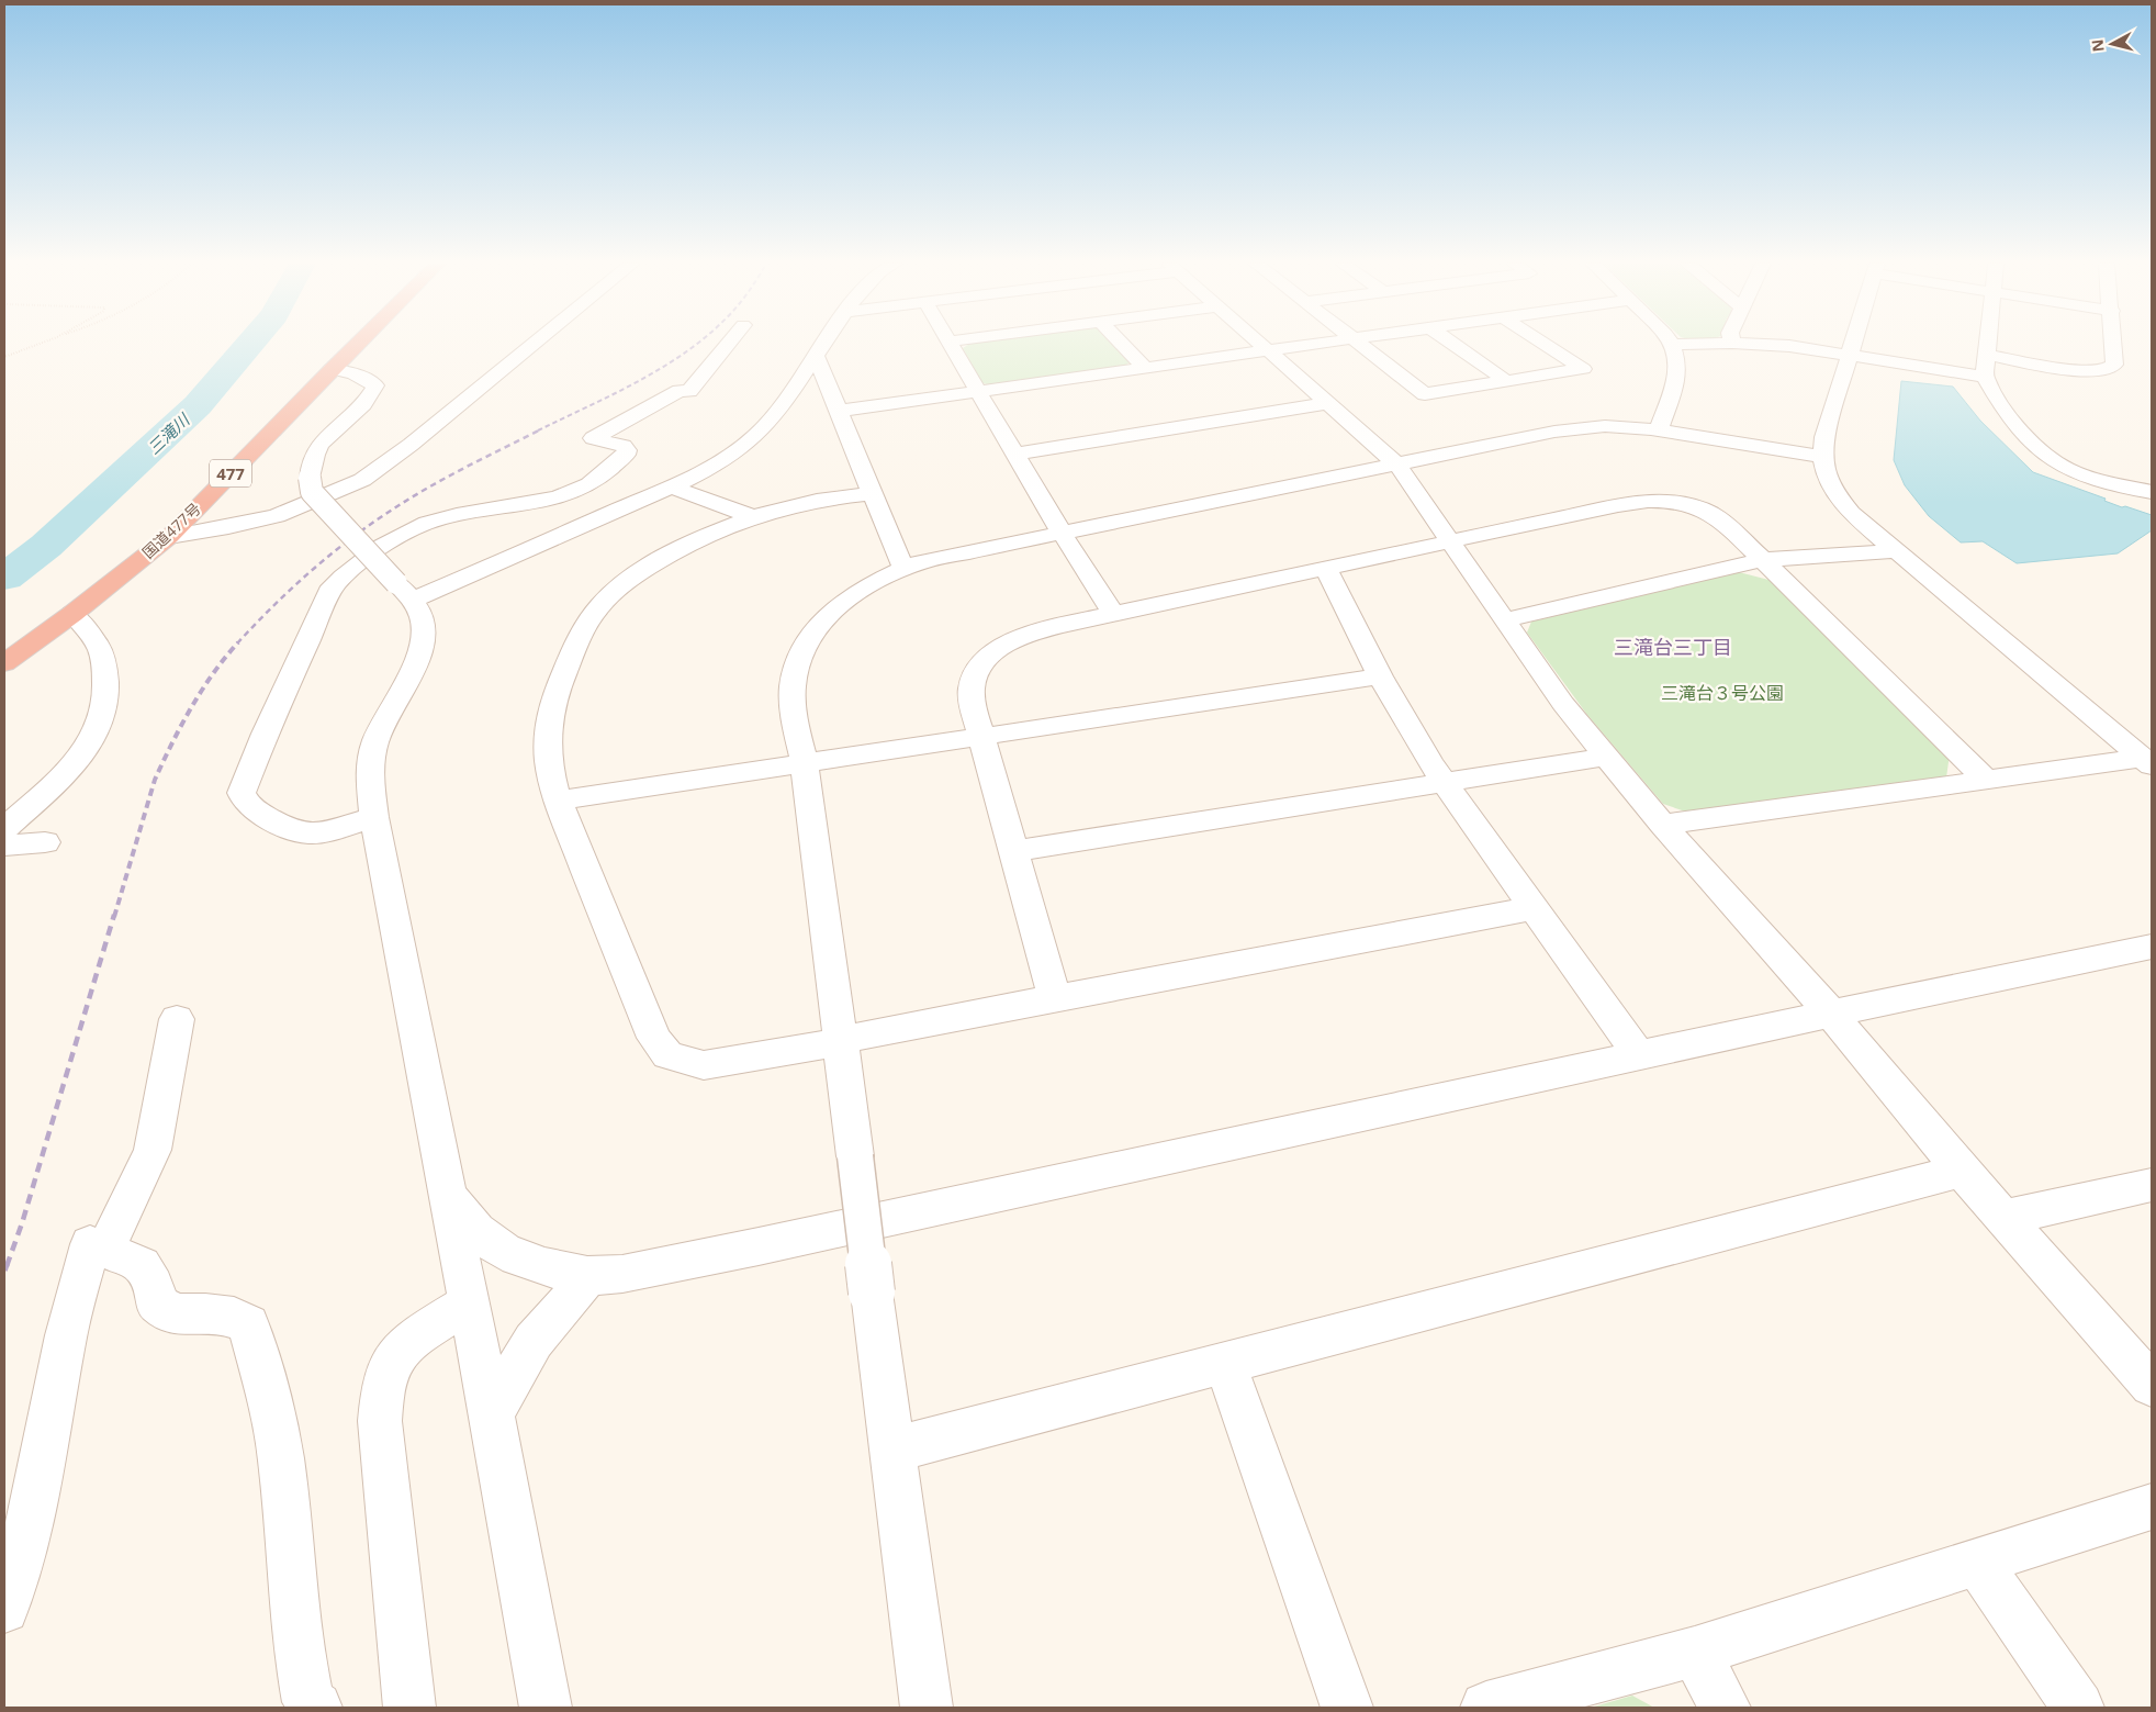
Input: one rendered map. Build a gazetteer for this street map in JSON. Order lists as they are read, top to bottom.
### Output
{
  "streets": {
    "highway": ["477", "国道477号"]
  },
  "districts": ["三滝台三丁目"],
  "water": ["三滝川"],
  "parks": ["三滝台３号公園"],
  "north": "left"
}
